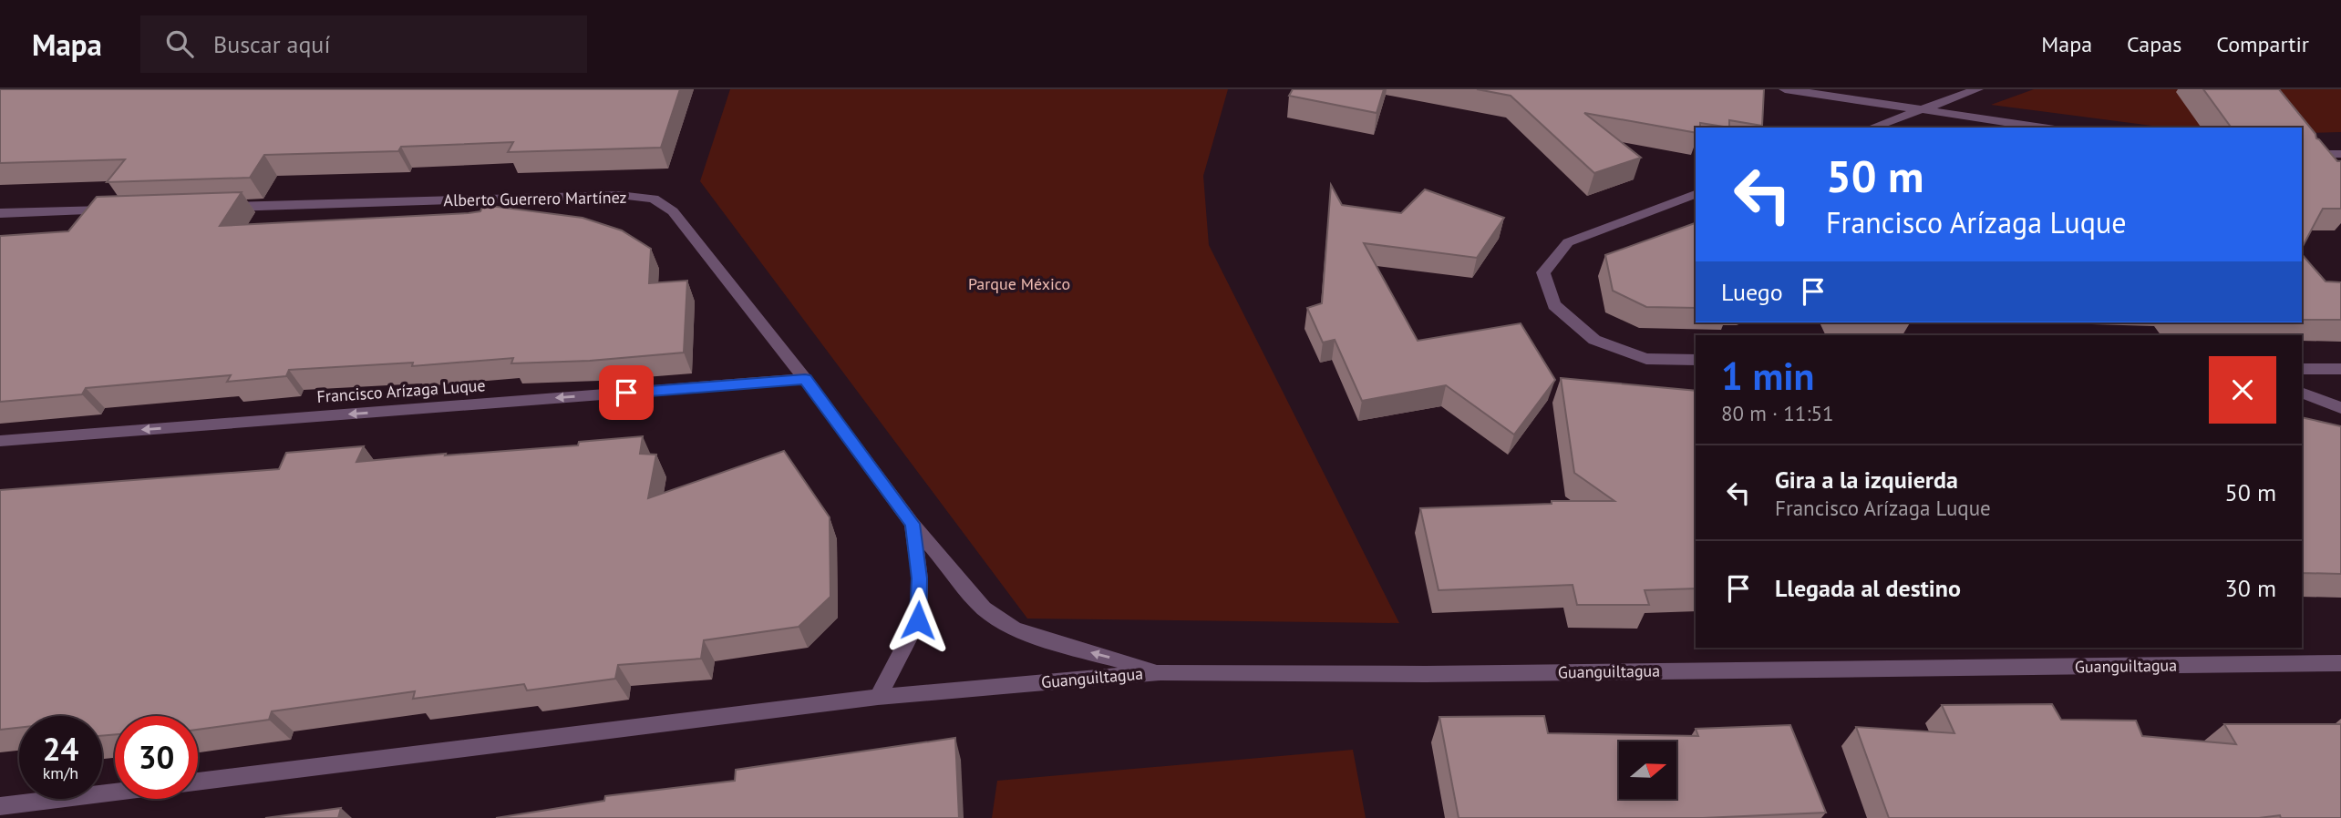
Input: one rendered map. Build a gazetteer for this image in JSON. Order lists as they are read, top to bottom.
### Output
{
  "streets": {
    "street": ["Alberto Guerrero Martínez", "Francisco Arízaga Luque", "Guanguiltagua"]
  },
  "crossings": [
    ["Alberto Guerrero Martínez", "Francisco Arízaga Luque"],
    ["Alberto Guerrero Martínez", "Guanguiltagua"]
  ],
  "one_way": ["Francisco Arízaga Luque"],
  "parks": ["Parque México"],
  "north": "right",
  "page": {
    "header": "Mapa",
    "search": "Buscar aquí",
    "nav": ["Mapa", "Capas", "Compartir"],
    "turn": ["50 m", "Francisco Arízaga Luque"],
    "then": "Luego",
    "heading": ["1 min", "80 m · 11:51"],
    "list": [
      {
        "name": "Gira a la izquierda",
        "note": "Francisco Arízaga Luque",
        "value": "50 m"
      },
      {
        "name": "Llegada al destino",
        "value": "30 m"
      }
    ],
    "speed": "24 km/h",
    "limit": "30"
  }
}
